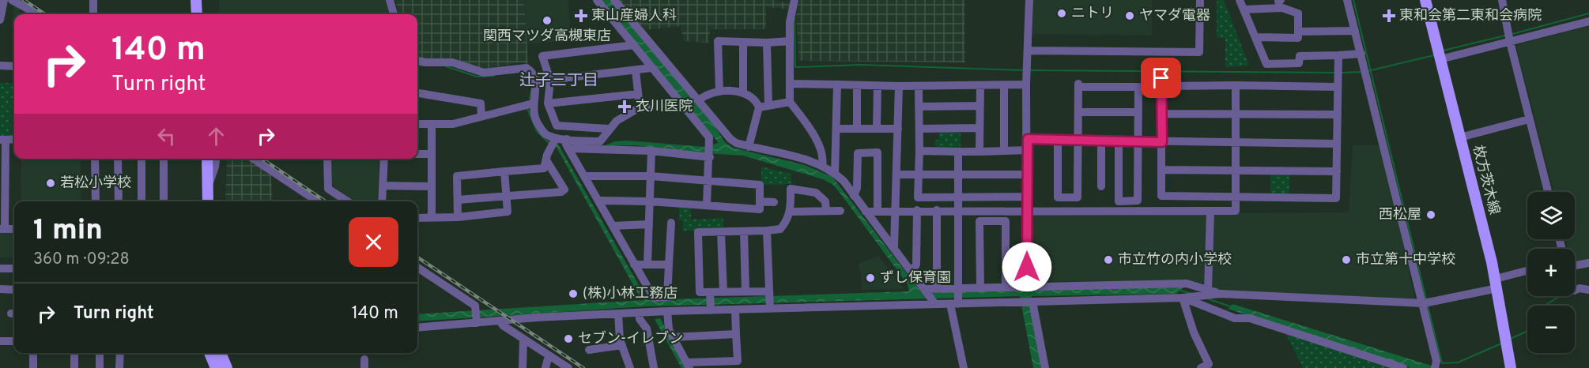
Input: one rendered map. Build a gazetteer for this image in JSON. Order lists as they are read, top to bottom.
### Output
{
  "streets": {
    "main road": ["枚方茨木線"]
  },
  "districts": ["辻子三丁目"],
  "places": {
    "other": [
      "ニトリ",
      "ヤマダ電器",
      "関西マツダ高槻東店",
      "若松小学校",
      "西松屋",
      "市立竹の内小学校",
      "市立第十中学校",
      "ずし保育園",
      "(株)小林工務店",
      "セブン-イレブン"
    ],
    "health": ["東山産婦人科", "東和会第二東和会病院", "衣川医院"]
  },
  "page": {
    "turn": ["140 m", "Turn right"],
    "map_buttons": ["+", "−"],
    "heading": ["1 min", "360 m · 09:28"],
    "list": [
      {
        "name": "Turn right",
        "value": "140 m"
      }
    ]
  }
}
